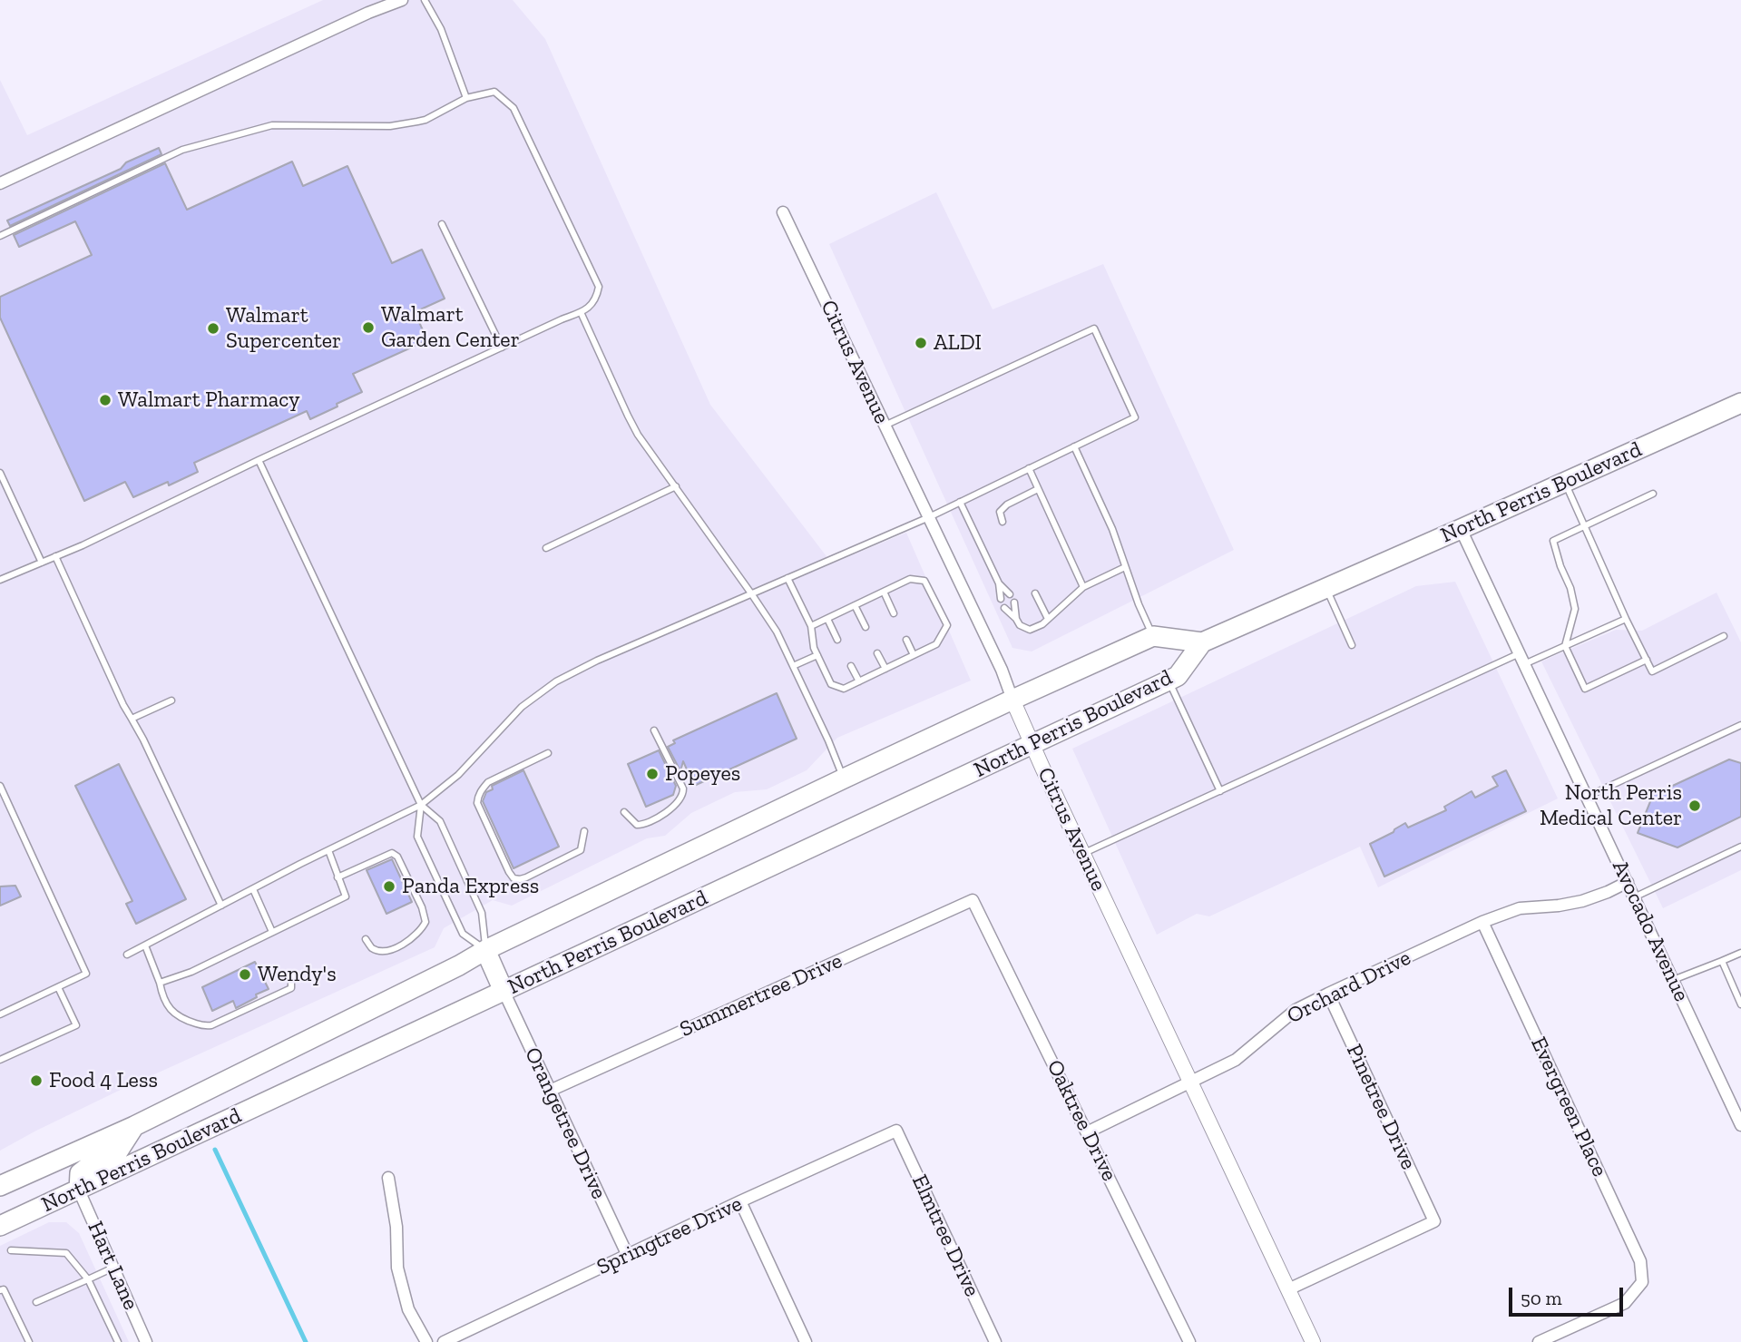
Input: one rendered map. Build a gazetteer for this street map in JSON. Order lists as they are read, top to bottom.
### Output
{
  "streets": {
    "main road": ["North Perris Boulevard"],
    "street": [
      "Citrus Avenue",
      "Avocado Avenue",
      "Orchard Drive",
      "Summertree Drive",
      "Pinetree Drive",
      "Evergreen Place",
      "Oaktree Drive",
      "Orangetree Drive",
      "Springtree Drive",
      "Elmtree Drive",
      "Hart Lane"
    ]
  },
  "crossings": [
    ["Citrus Avenue", "North Perris Boulevard"],
    ["Citrus Avenue", "Orchard Drive"],
    ["Citrus Avenue", "Pinetree Drive"],
    ["North Perris Boulevard", "Avocado Avenue"],
    ["North Perris Boulevard", "Orangetree Drive"],
    ["North Perris Boulevard", "Hart Lane"],
    ["Avocado Avenue", "Orchard Drive"],
    ["Orchard Drive", "Pinetree Drive"],
    ["Orchard Drive", "Evergreen Place"],
    ["Orchard Drive", "Oaktree Drive"],
    ["Summertree Drive", "Oaktree Drive"],
    ["Summertree Drive", "Orangetree Drive"],
    ["Orangetree Drive", "Springtree Drive"],
    ["Springtree Drive", "Elmtree Drive"]
  ],
  "places": [
    "Walmart Garden Center",
    "Walmart Supercenter",
    "ALDI",
    "Walmart Pharmacy",
    "Popeyes",
    "North Perris Medical Center",
    "Panda Express",
    "Wendy's",
    "Food 4 Less"
  ],
  "scale_bar": "50 m"
}
